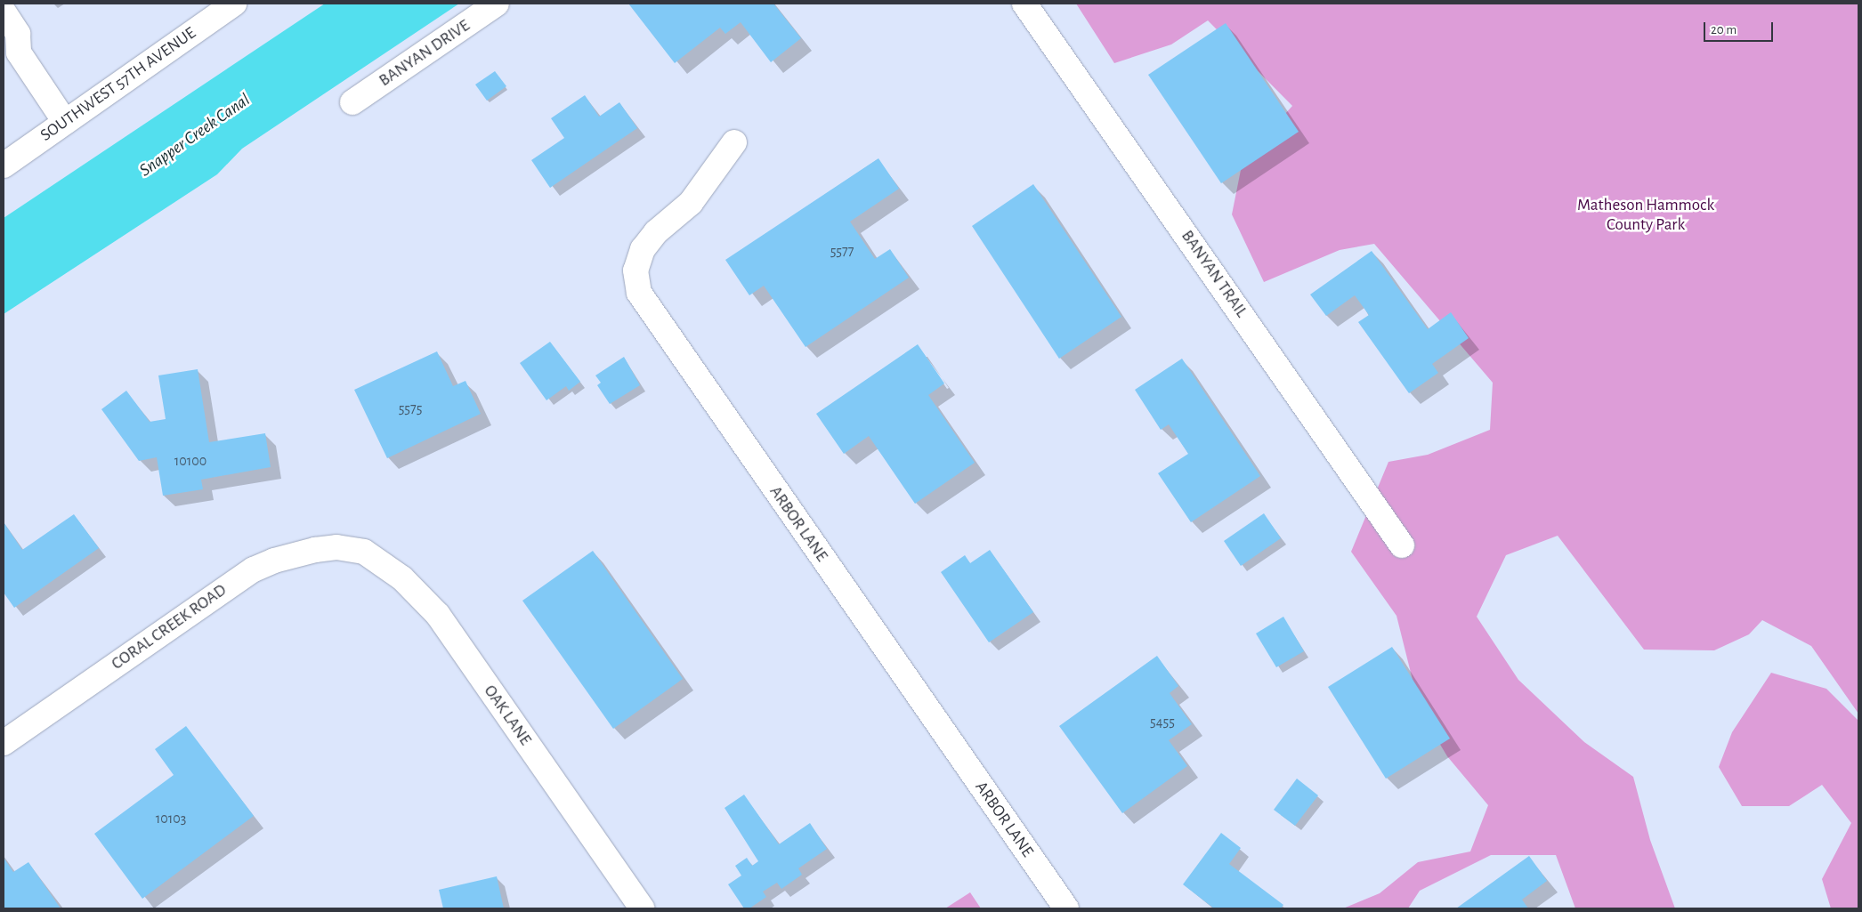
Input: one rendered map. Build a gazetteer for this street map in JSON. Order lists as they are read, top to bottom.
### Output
{
  "streets": {
    "street": [
      "BANYAN DRIVE",
      "SOUTHWEST 57TH AVENUE",
      "BANYAN TRAIL",
      "ARBOR LANE",
      "CORAL CREEK ROAD",
      "OAK LANE"
    ]
  },
  "crossings": [
    ["CORAL CREEK ROAD", "OAK LANE"]
  ],
  "water": ["Snapper Creek Canal"],
  "parks": ["Matheson Hammock County Park"],
  "house_numbers": [
    "5577",
    "5575",
    "10100",
    "5455",
    "10103"
  ],
  "scale_bar": "20 m"
}
